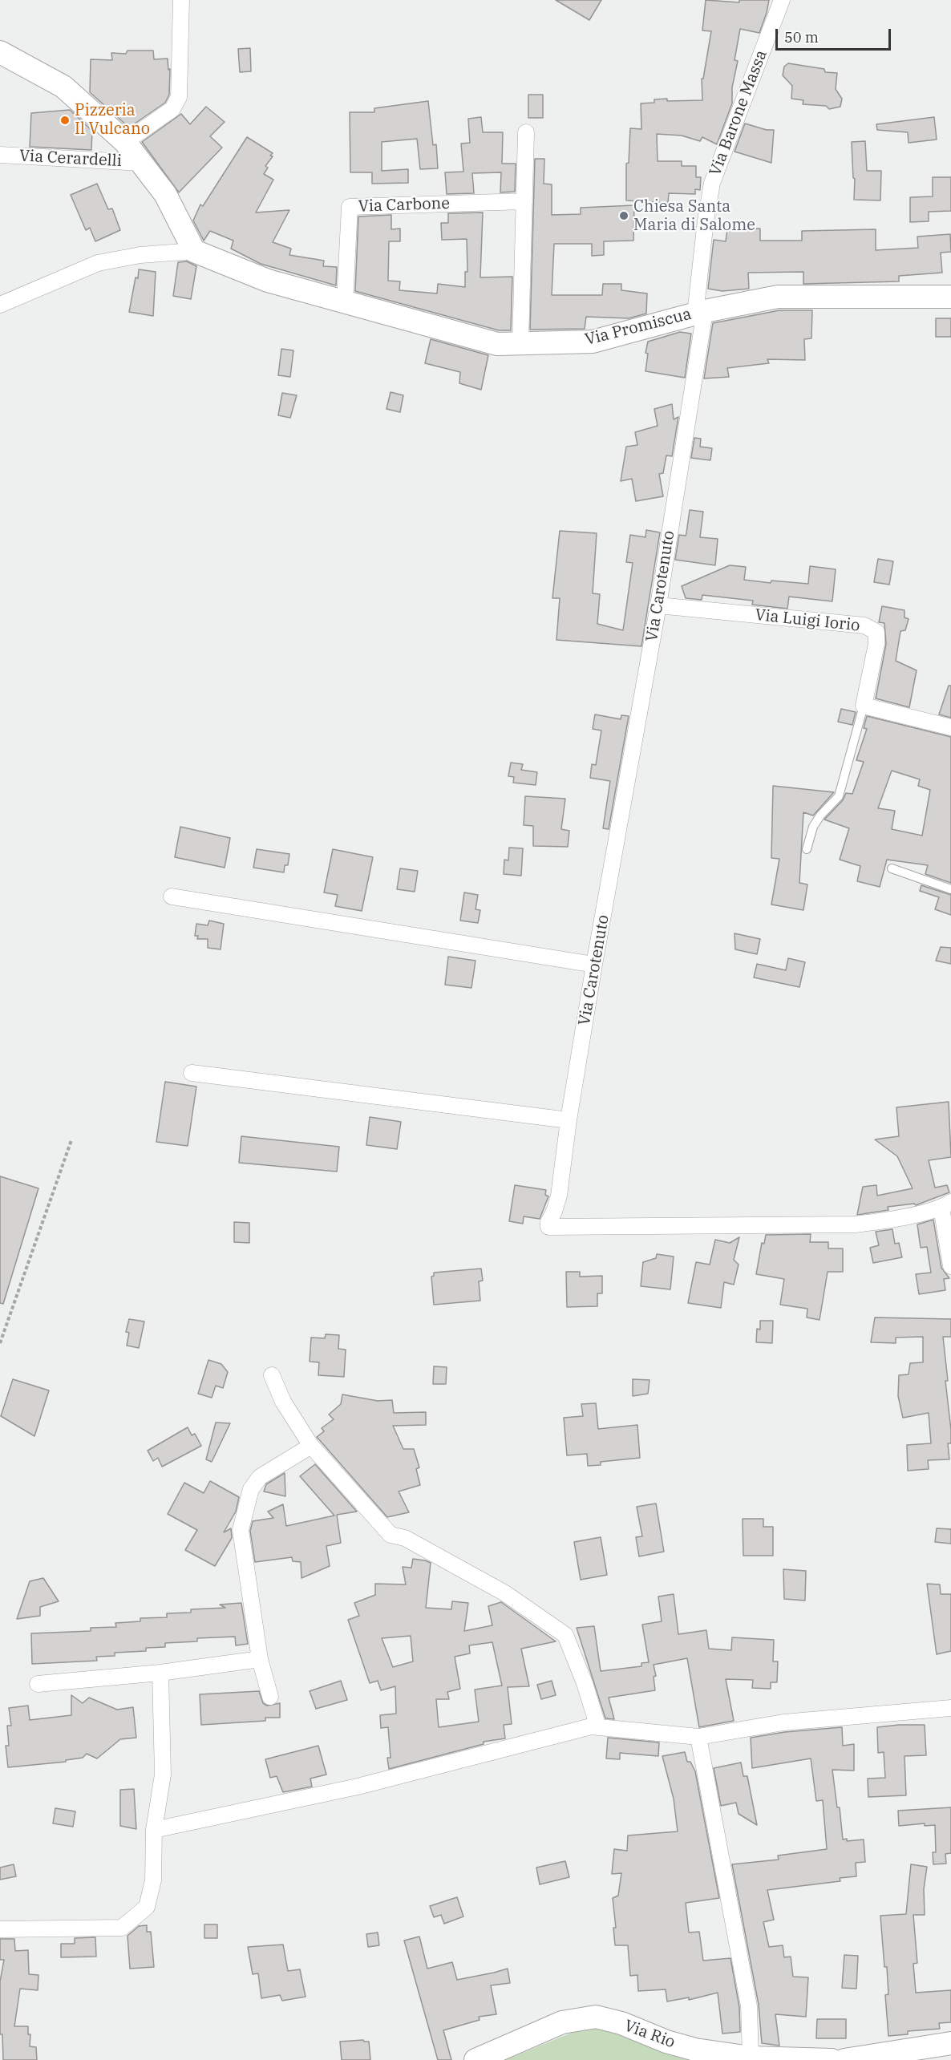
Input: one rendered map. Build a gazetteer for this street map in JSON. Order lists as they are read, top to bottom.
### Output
{
  "streets": {
    "street": [
      "Via Barone Massa",
      "Via Cerardelli",
      "Via Carbone",
      "Via Promiscua",
      "Via Carotenuto",
      "Via Luigi Iorio",
      "Via Rio"
    ]
  },
  "crossings": [
    ["Via Barone Massa", "Via Promiscua"],
    ["Via Barone Massa", "Via Carotenuto"],
    ["Via Carbone", "Via Promiscua"],
    ["Via Promiscua", "Via Carotenuto"],
    ["Via Carotenuto", "Via Luigi Iorio"]
  ],
  "places": ["Pizzeria Il Vulcano", "Chiesa Santa Maria di Salome"],
  "scale_bar": "50 m"
}
